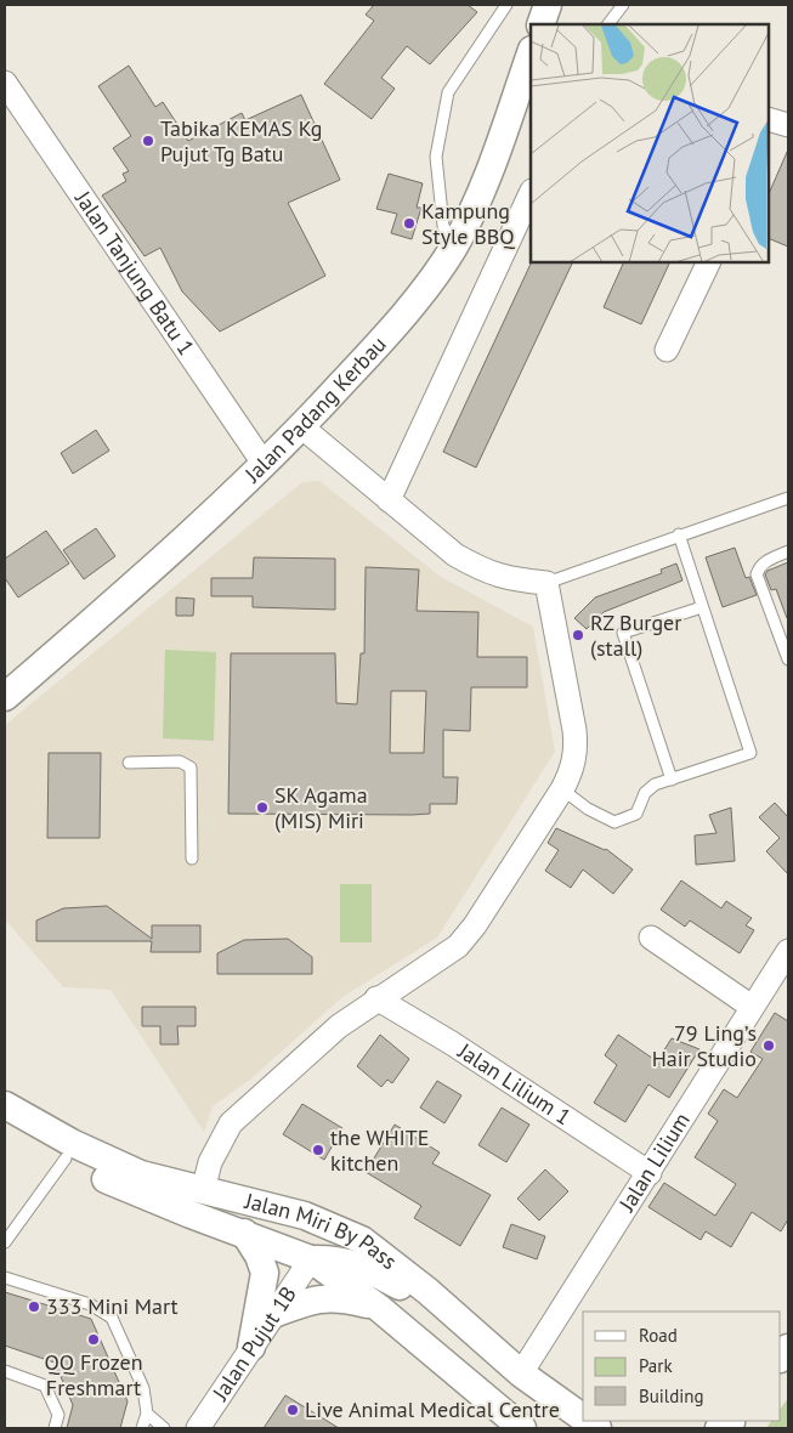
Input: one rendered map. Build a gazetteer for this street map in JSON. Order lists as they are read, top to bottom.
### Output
{
  "streets": {
    "street": [
      "Jalan Tanjung Batu 1",
      "Jalan Padang Kerbau",
      "Jalan Lilium 1",
      "Jalan Lilium",
      "Jalan Miri By Pass",
      "Jalan Pujut 1B"
    ]
  },
  "crossings": [
    ["Jalan Tanjung Batu 1", "Jalan Padang Kerbau"],
    ["Jalan Lilium 1", "Jalan Lilium"],
    ["Jalan Lilium", "Jalan Miri By Pass"],
    ["Jalan Miri By Pass", "Jalan Pujut 1B"]
  ],
  "places": [
    "Tabika KEMAS Kg Pujut Tg Batu",
    "Kampung Style BBQ",
    "RZ Burger (stall)",
    "SK Agama (MIS) Miri",
    "79 Ling’s Hair Studio",
    "the WHITE kitchen",
    "333 Mini Mart",
    "QQ Frozen Freshmart",
    "Live Animal Medical Centre"
  ],
  "legend": ["Road", "Park", "Building"]
}
